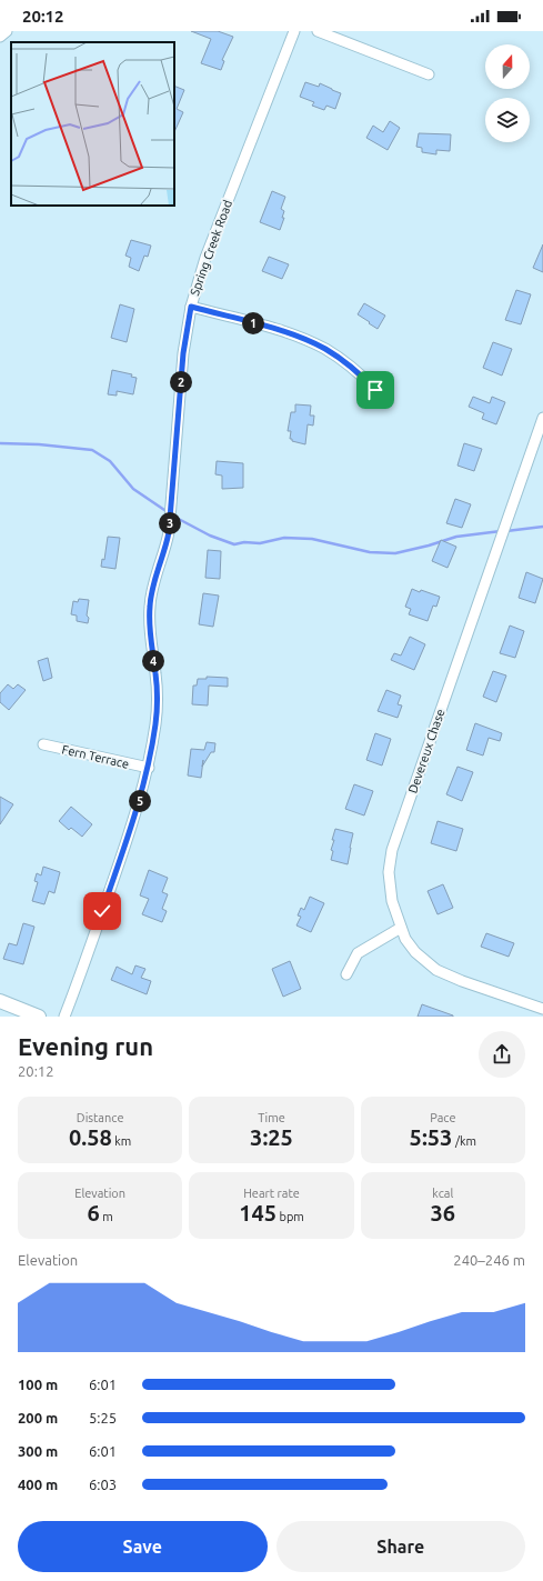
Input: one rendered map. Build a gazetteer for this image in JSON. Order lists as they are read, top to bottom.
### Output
{
  "streets": {
    "street": ["Spring Creek Road", "Devereux Chase", "Fern Terrace"]
  },
  "crossings": [
    ["Spring Creek Road", "Fern Terrace"]
  ],
  "north": "top",
  "page": {
    "status": "20:12",
    "pins": [
      "1",
      "2",
      "3",
      "4",
      "5"
    ],
    "heading": ["Evening run", "20:12"],
    "stats": [
      ["Distance", "0.58 km"],
      ["Time", "3:25"],
      ["Pace", "5:53 /km"],
      ["Elevation", "6 m"],
      ["Heart rate", "145 bpm"],
      ["kcal", "36"]
    ],
    "chart": ["Elevation", "240–246 m"],
    "list": [
      {
        "name": "100 m",
        "note": "6:01"
      },
      {
        "name": "200 m",
        "note": "5:25"
      },
      {
        "name": "300 m",
        "note": "6:01"
      },
      {
        "name": "400 m",
        "note": "6:03"
      }
    ],
    "buttons": ["Save", "Share"]
  }
}
